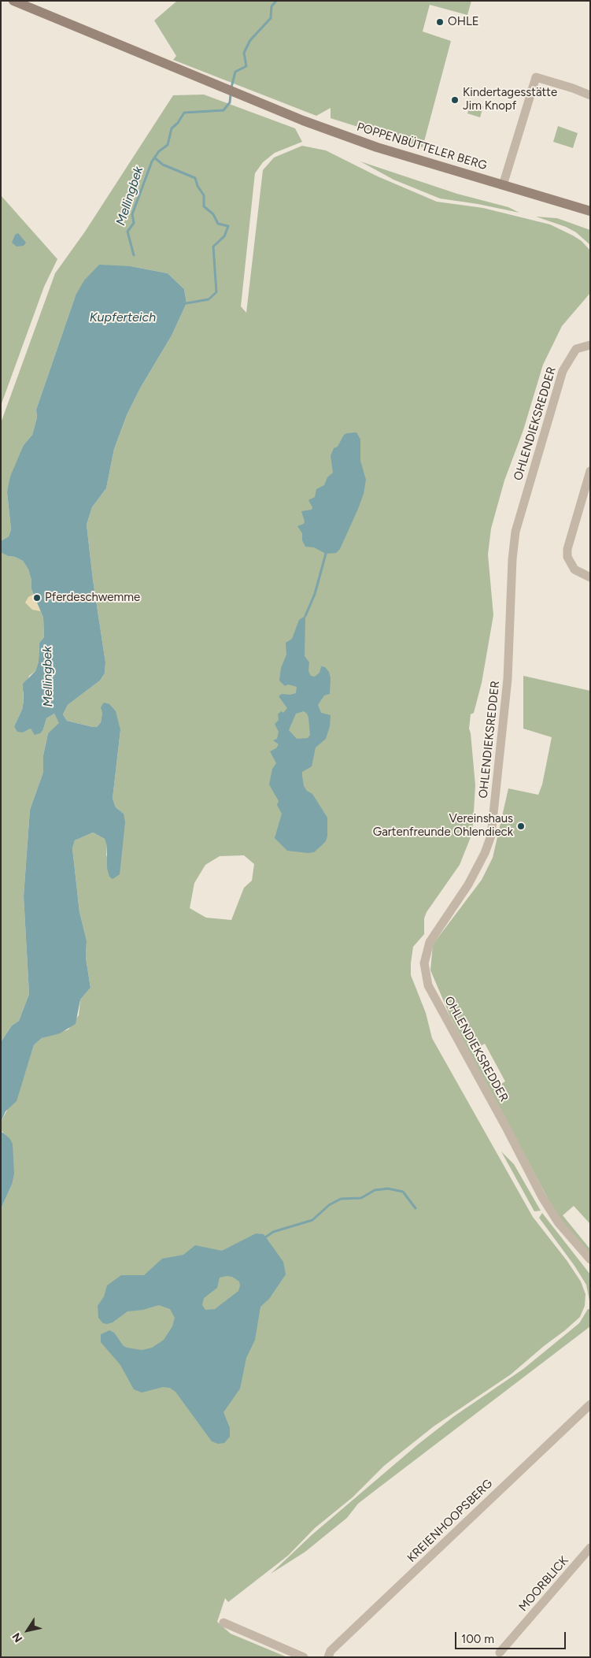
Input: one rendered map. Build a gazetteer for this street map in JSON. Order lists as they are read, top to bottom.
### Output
{
  "streets": {
    "main road": ["POPPENBÜTTELER BERG"],
    "street": ["OHLENDIEKSREDDER", "KREIENHOOPSBERG", "MOORBLICK"]
  },
  "water": ["Mellingbek", "Kupferteich"],
  "places": [
    "OHLE",
    "Kindertagesstätte Jim Knopf",
    "Pferdeschwemme",
    "Vereinshaus Gartenfreunde Ohlendieck"
  ],
  "scale_bar": "100 m",
  "north": "bottom left"
}
